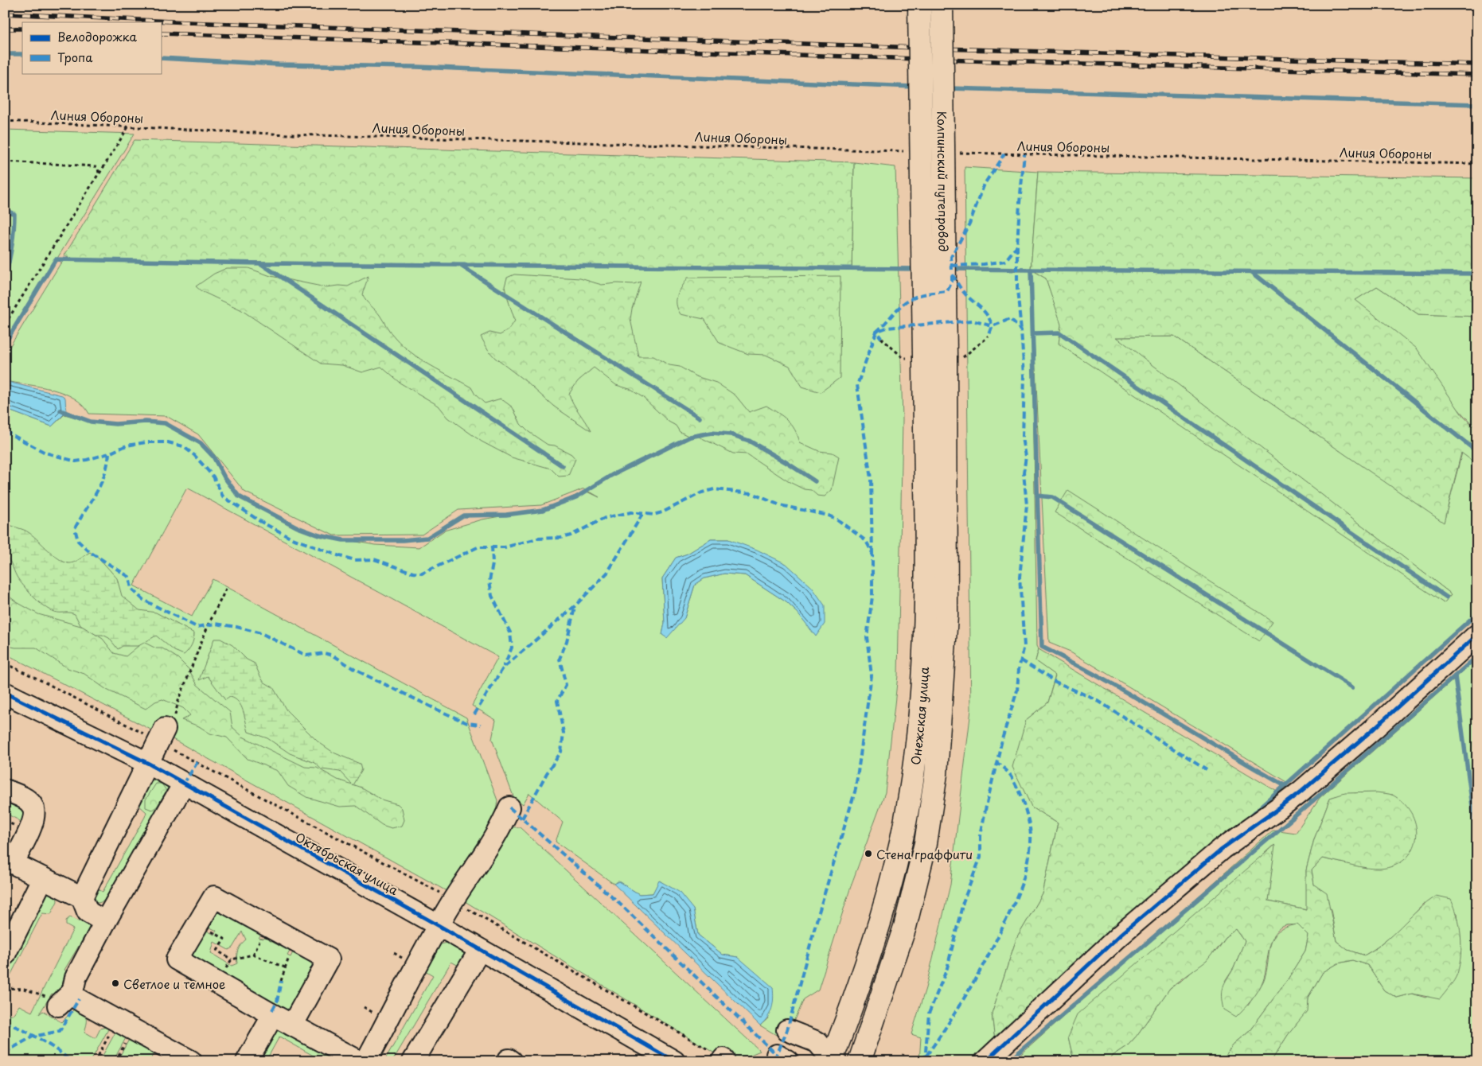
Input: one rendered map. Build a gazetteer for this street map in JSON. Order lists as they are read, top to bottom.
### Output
{
  "streets": {
    "main road": ["Колпинский путепровод", "Онежская улица"],
    "street": ["Октябрьская улица"],
    "path": ["Линия Обороны"]
  },
  "crossings": [
    ["Колпинский путепровод", "Онежская улица"]
  ],
  "places": ["Стена граффити", "Светлое и темное"],
  "legend": ["Велодорожка", "Тропа"]
}
